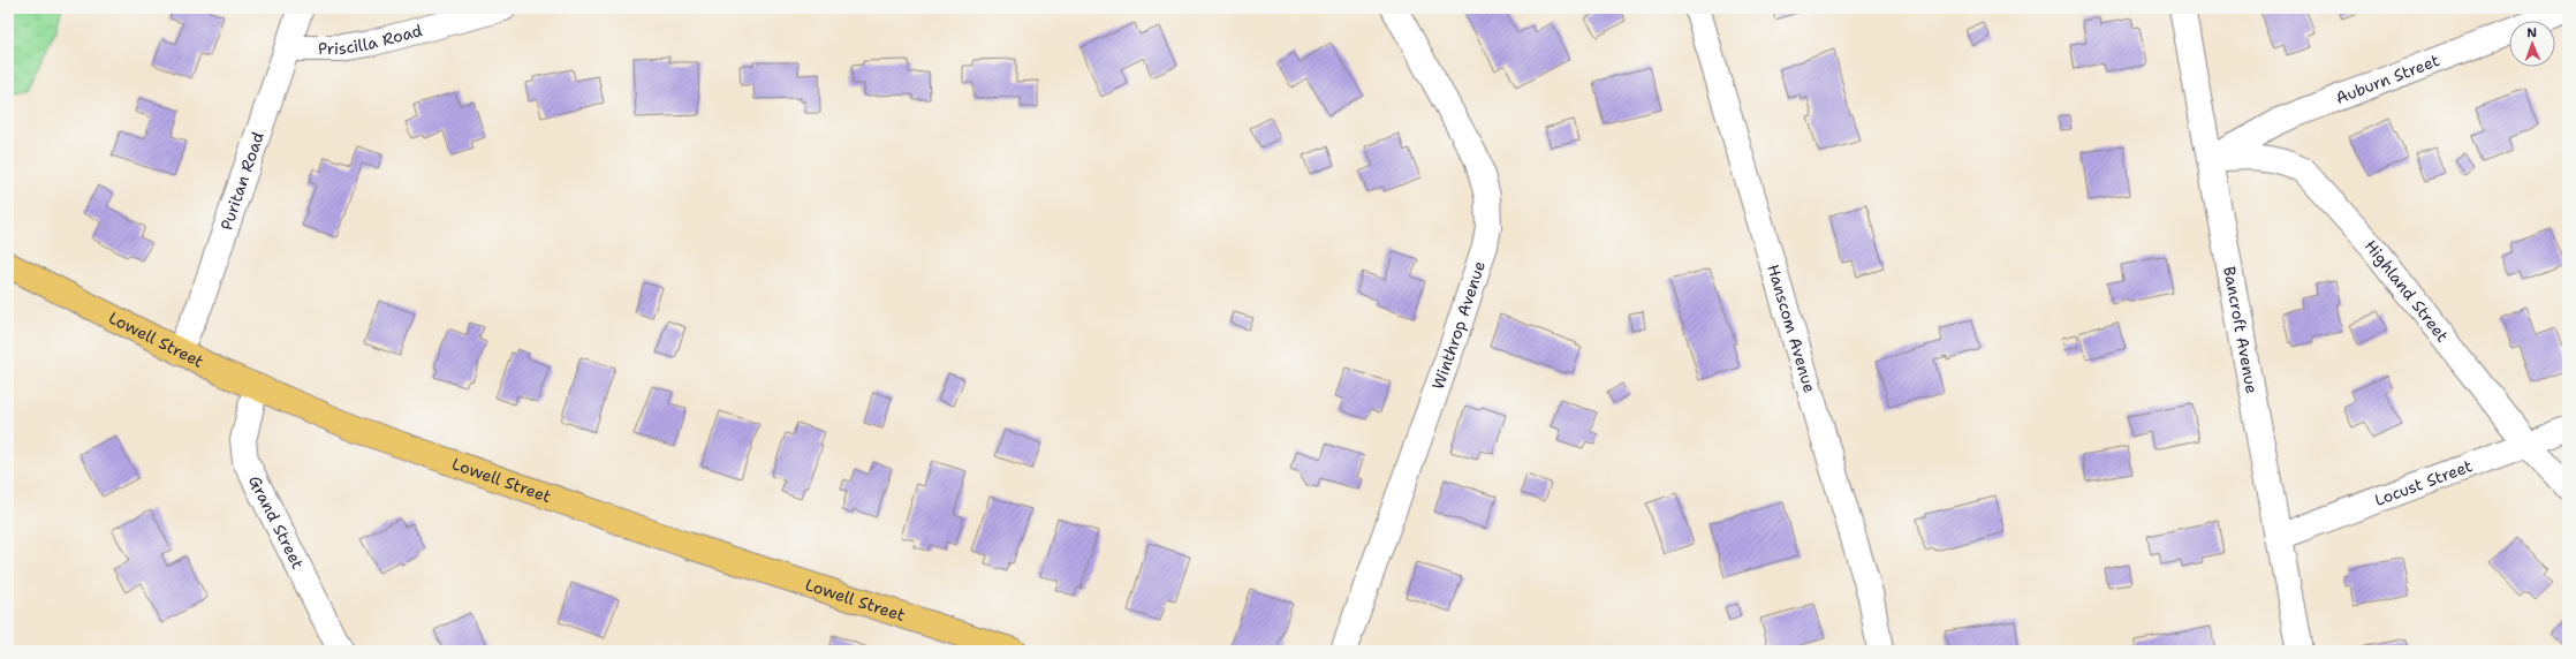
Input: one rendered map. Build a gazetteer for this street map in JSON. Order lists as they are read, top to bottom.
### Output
{
  "streets": {
    "main road": ["Lowell Street"],
    "street": [
      "Priscilla Road",
      "Auburn Street",
      "Puritan Road",
      "Highland Street",
      "Winthrop Avenue",
      "Hanscom Avenue",
      "Bancroft Avenue",
      "Locust Street",
      "Grand Street"
    ]
  },
  "crossings": [
    ["Priscilla Road", "Puritan Road"],
    ["Auburn Street", "Highland Street"],
    ["Auburn Street", "Bancroft Avenue"],
    ["Puritan Road", "Lowell Street"],
    ["Highland Street", "Bancroft Avenue"],
    ["Highland Street", "Locust Street"],
    ["Bancroft Avenue", "Locust Street"],
    ["Lowell Street", "Grand Street"]
  ],
  "north": "top"
}
